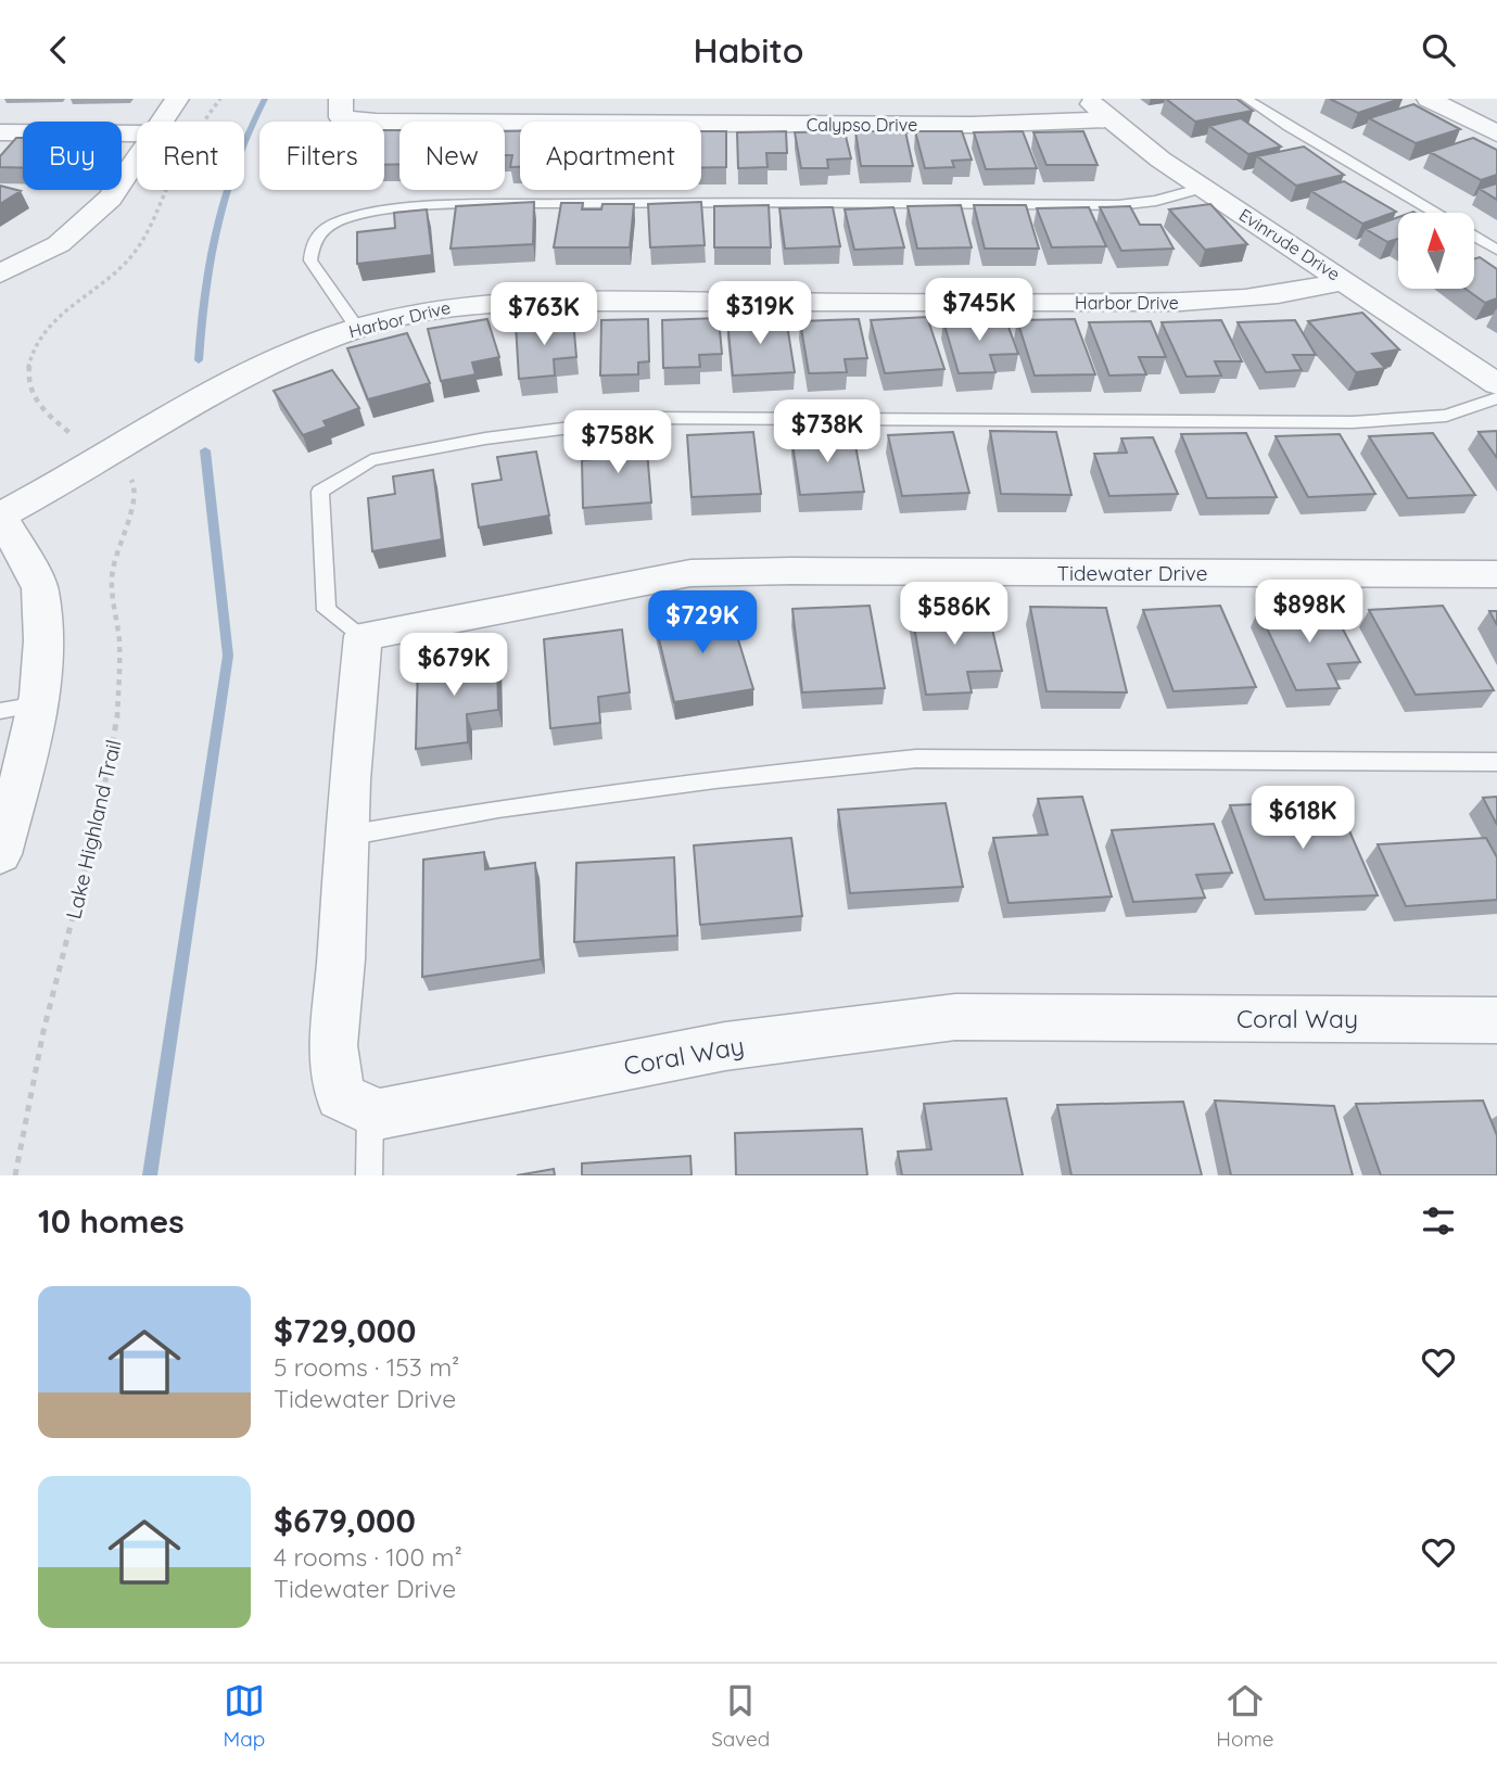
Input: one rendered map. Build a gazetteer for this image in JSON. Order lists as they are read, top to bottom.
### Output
{
  "streets": {
    "street": [
      "Calypso Drive",
      "Evinrude Drive",
      "Harbor Drive",
      "Tidewater Drive",
      "Coral Way"
    ],
    "path": ["Lake Highland Trail"]
  },
  "crossings": [
    ["Calypso Drive", "Evinrude Drive"],
    ["Evinrude Drive", "Harbor Drive"],
    ["Harbor Drive", "Lake Highland Trail"]
  ],
  "north": "top",
  "page": {
    "header": "Habito",
    "chip": [
      "Buy",
      "Rent",
      "Filters",
      "New",
      "Apartment"
    ],
    "price": [
      "$745K",
      "$319K",
      "$763K",
      "$738K",
      "$758K",
      "$898K",
      "$586K",
      "$729K",
      "$679K",
      "$618K"
    ],
    "heading": "10 homes",
    "list": [
      {
        "name": "$729,000",
        "note": "5 rooms · 153 m² · Tidewater Drive"
      },
      {
        "name": "$679,000",
        "note": "4 rooms · 100 m² · Tidewater Drive"
      }
    ],
    "tabs": ["Map", "Saved", "Home"]
  }
}
